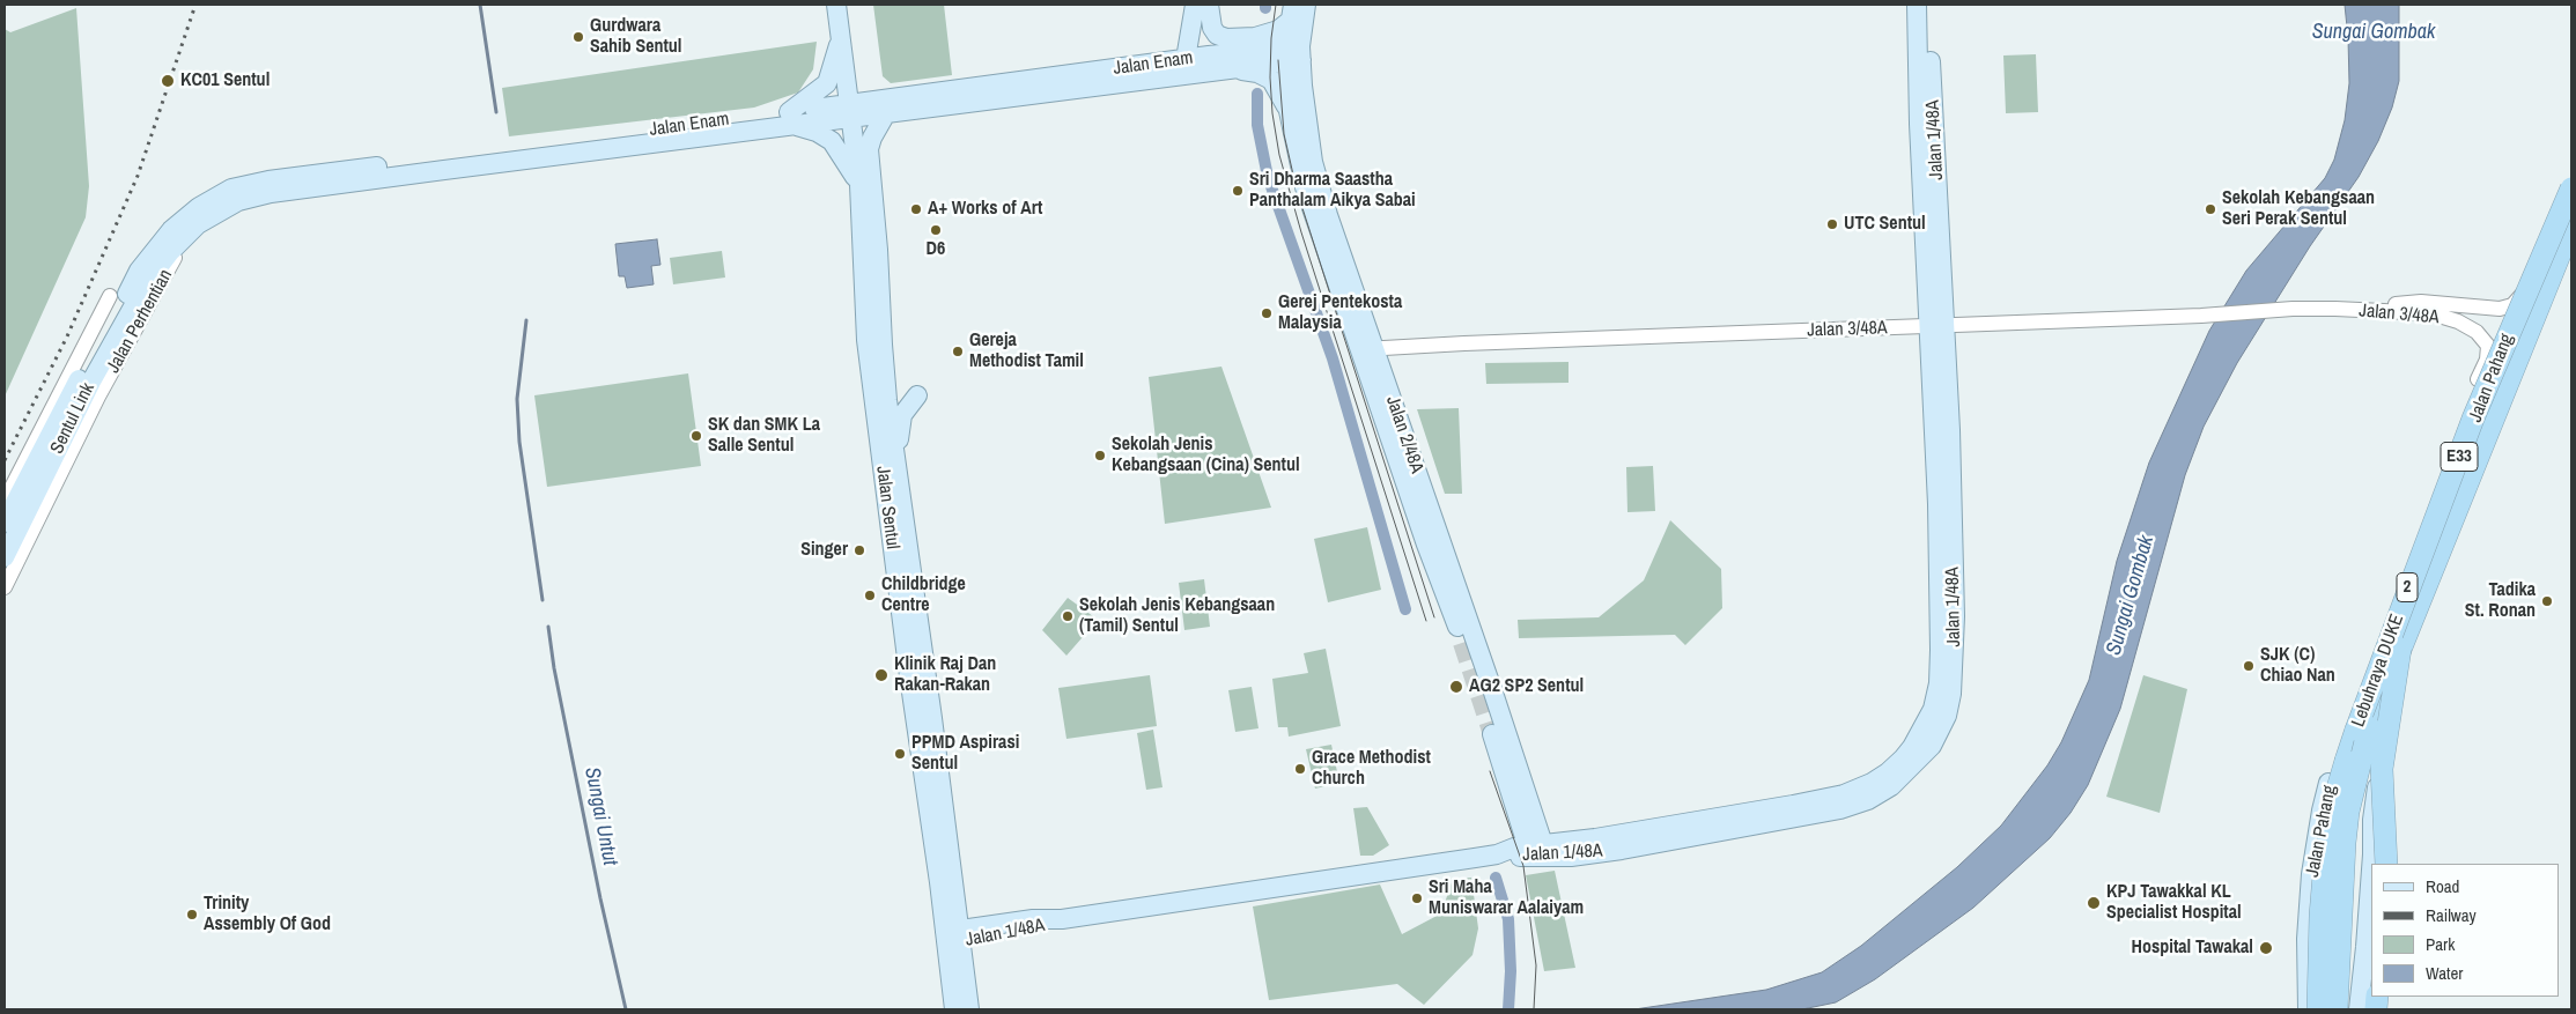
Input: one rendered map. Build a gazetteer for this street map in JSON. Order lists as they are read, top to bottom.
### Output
{
  "streets": {
    "highway": ["E33", "Lebuhraya DUKE"],
    "main road": [
      "Jalan Enam",
      "Jalan 1/48A",
      "Jalan Pahang",
      "Sentul Link",
      "Jalan 2/48A",
      "Jalan Sentul",
      "2"
    ],
    "street": ["Jalan 3/48A", "Jalan Perhentian"]
  },
  "crossings": [
    ["Jalan Enam", "Jalan Perhentian"],
    ["Jalan Enam", "Sentul Link"],
    ["Jalan Enam", "Jalan 2/48A"],
    ["Jalan Enam", "Jalan Sentul"],
    ["Jalan 1/48A", "Jalan 3/48A"],
    ["Jalan 1/48A", "Jalan 2/48A"],
    ["Jalan 1/48A", "Jalan Sentul"],
    ["Jalan 3/48A", "Jalan Pahang"],
    ["Jalan 3/48A", "Jalan 2/48A"],
    ["Jalan Perhentian", "Sentul Link"]
  ],
  "water": ["Sungai Gombak", "Sungai Untut"],
  "places": [
    "Gurdwara Sahib Sentul",
    "KC01 Sentul",
    "Sri Dharma Saastha Panthalam Aikya Sabai",
    "A+ Works of Art",
    "Sekolah Kebangsaan Seri Perak Sentul",
    "UTC Sentul",
    "D6",
    "Gerej Pentekosta Malaysia",
    "Gereja Methodist Tamil",
    "SK dan SMK La Salle Sentul",
    "Sekolah Jenis Kebangsaan (Cina) Sentul",
    "Singer",
    "Childbridge Centre",
    "Tadika St. Ronan",
    "Sekolah Jenis Kebangsaan (Tamil) Sentul",
    "SJK (C) Chiao Nan",
    "Klinik Raj Dan Rakan-Rakan",
    "AG2 SP2 Sentul",
    "PPMD Aspirasi Sentul",
    "Grace Methodist Church",
    "Sri Maha Muniswarar Aalaiyam",
    "KPJ Tawakkal KL Specialist Hospital",
    "Trinity Assembly Of God",
    "Hospital Tawakal"
  ],
  "legend": [
    "Road",
    "Railway",
    "Park",
    "Water"
  ]
}
